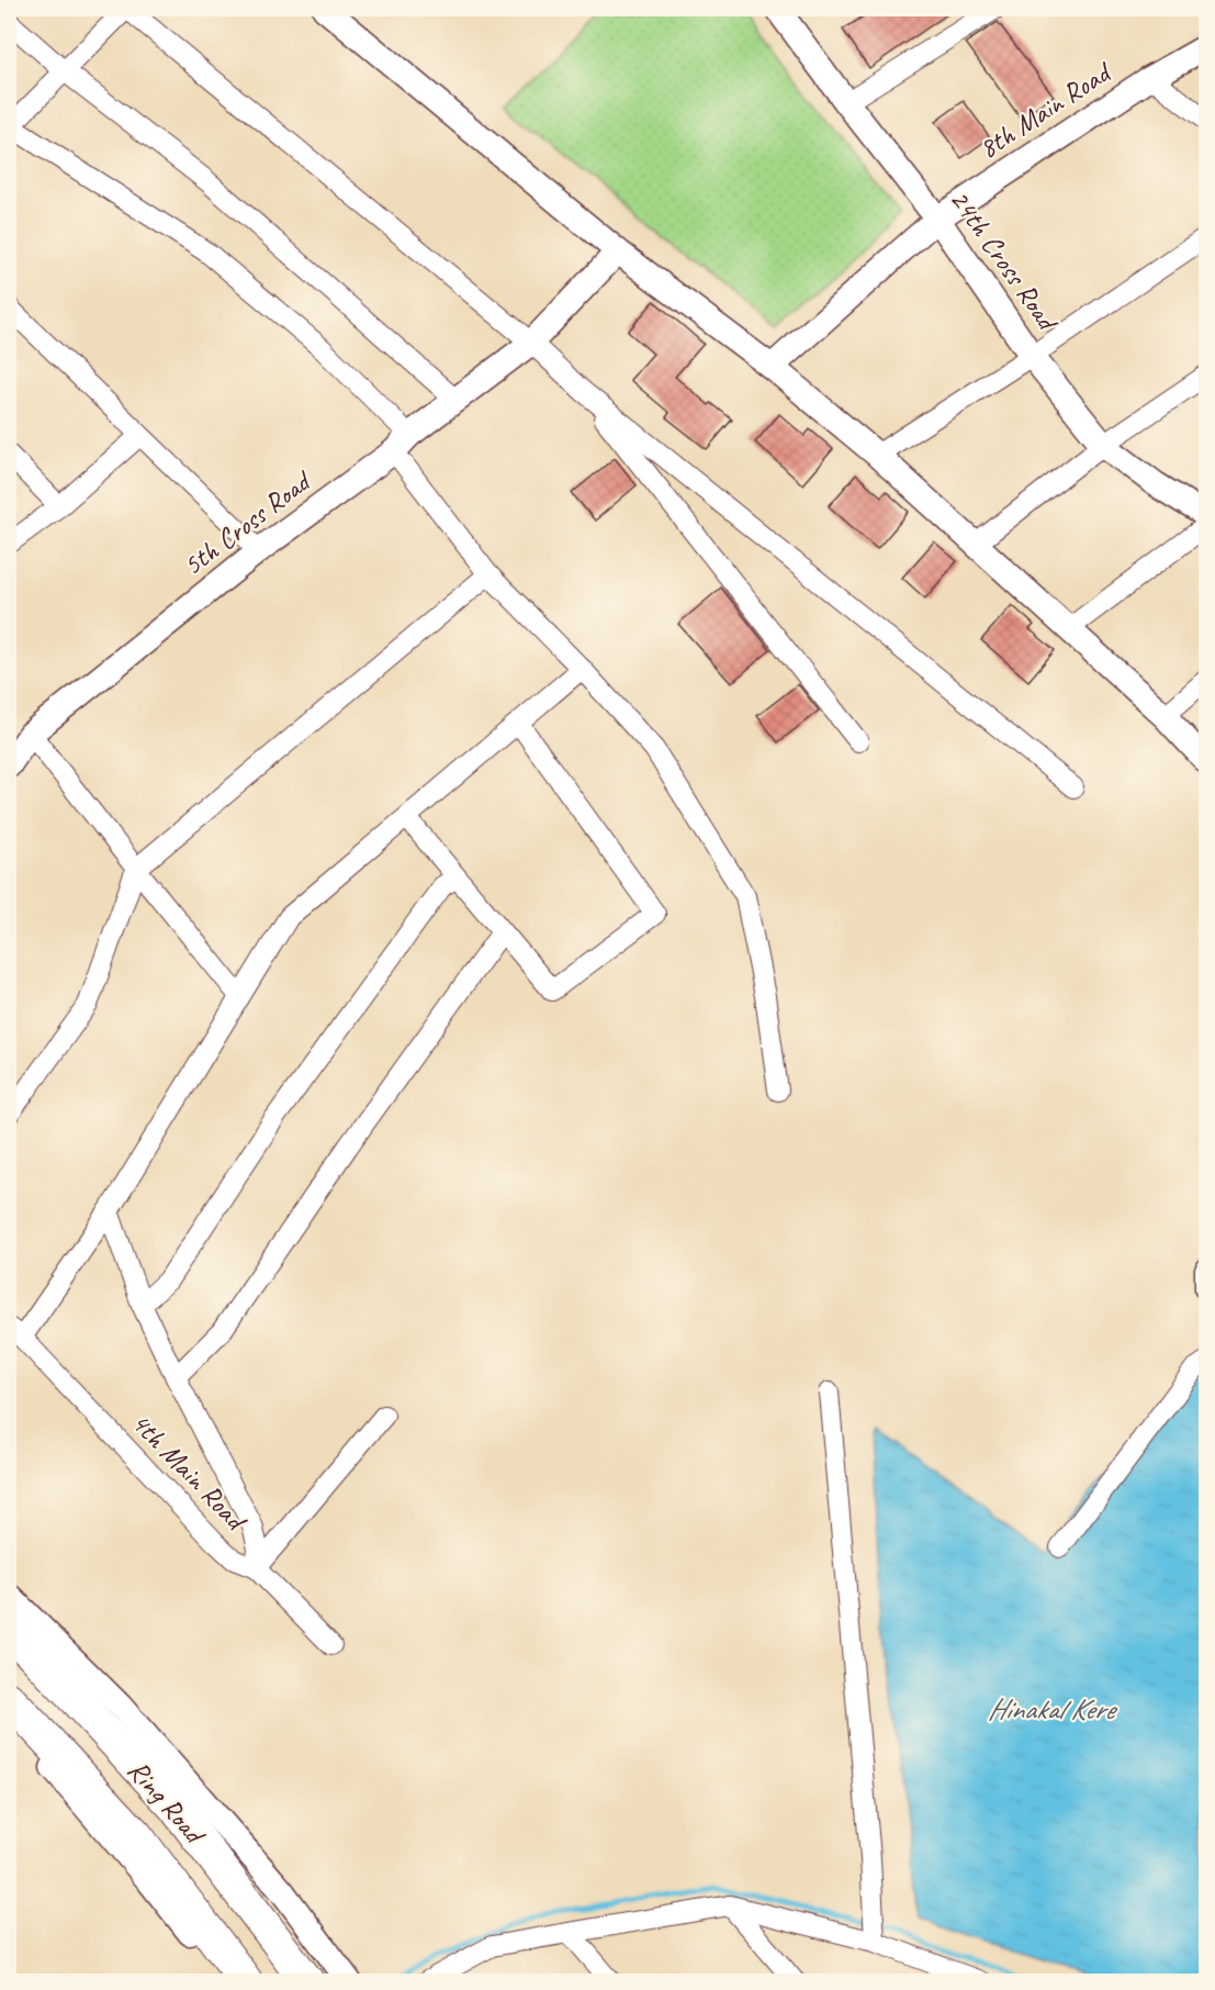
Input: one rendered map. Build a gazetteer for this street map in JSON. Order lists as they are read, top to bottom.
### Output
{
  "streets": {
    "highway": ["Ring Road"],
    "street": [
      "8th Main Road",
      "24th Cross Road",
      "5th Cross Road",
      "4th Main Road"
    ]
  },
  "crossings": [
    ["8th Main Road", "24th Cross Road"]
  ],
  "water": ["Hinakal Kere"]
}
